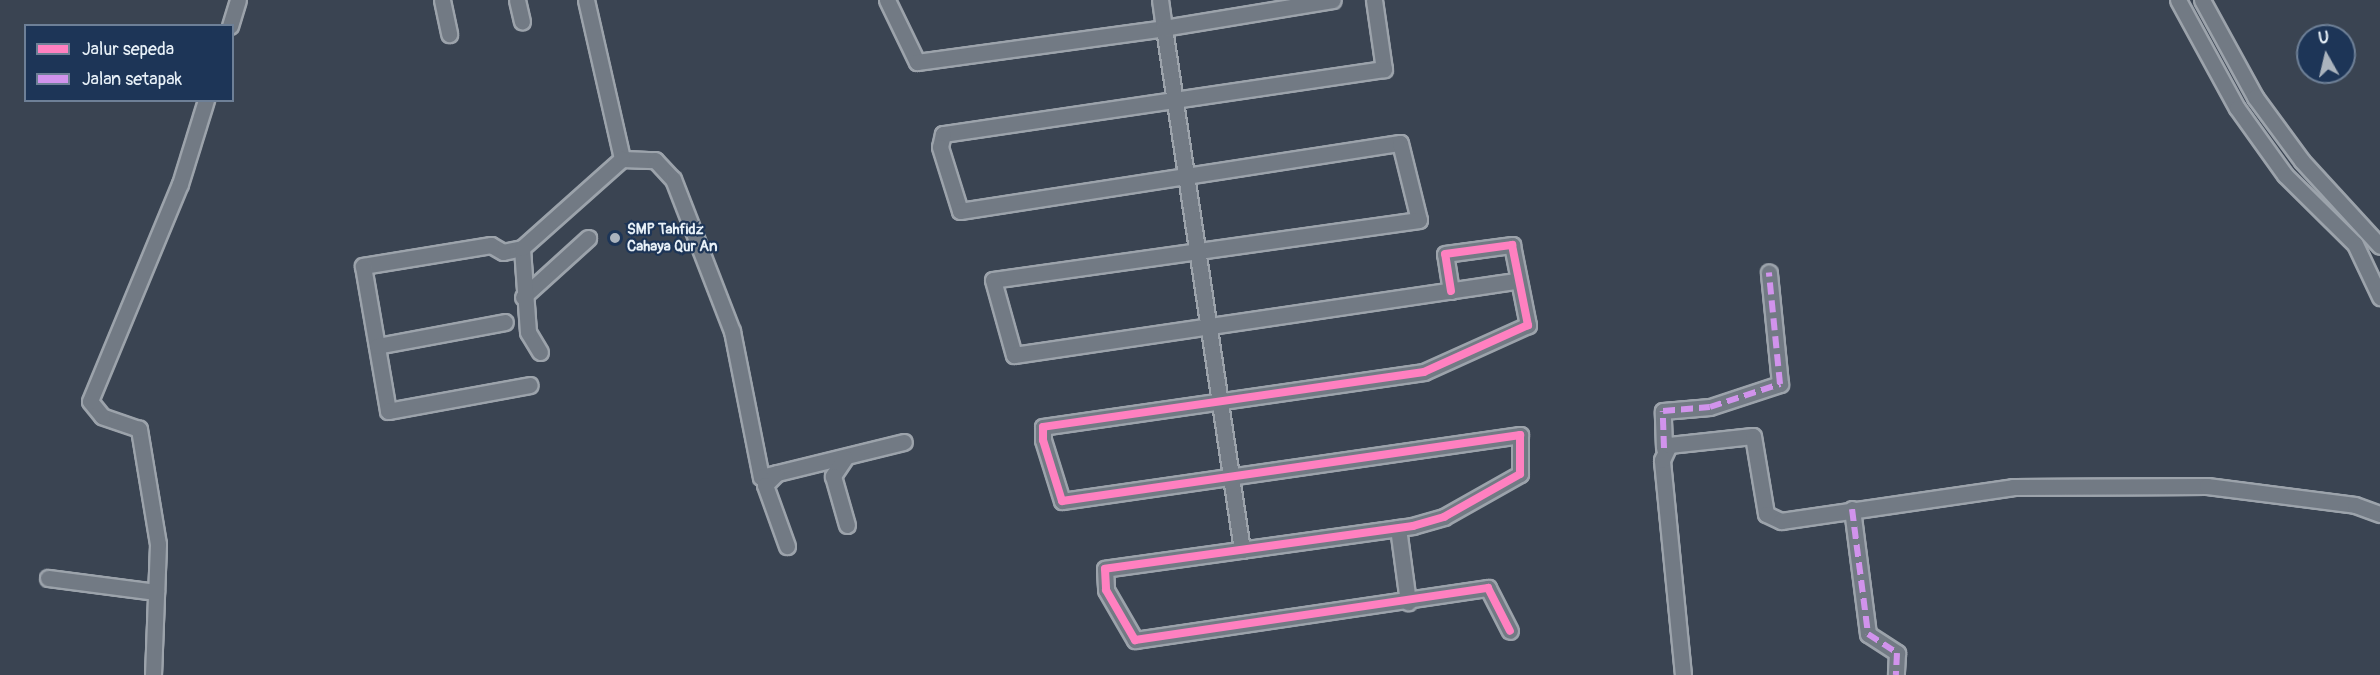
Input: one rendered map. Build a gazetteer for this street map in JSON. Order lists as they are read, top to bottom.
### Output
{
  "places": ["SMP Tahfidz Cahaya Qur An"],
  "legend": ["Jalur sepeda", "Jalan setapak"],
  "north": "top"
}
